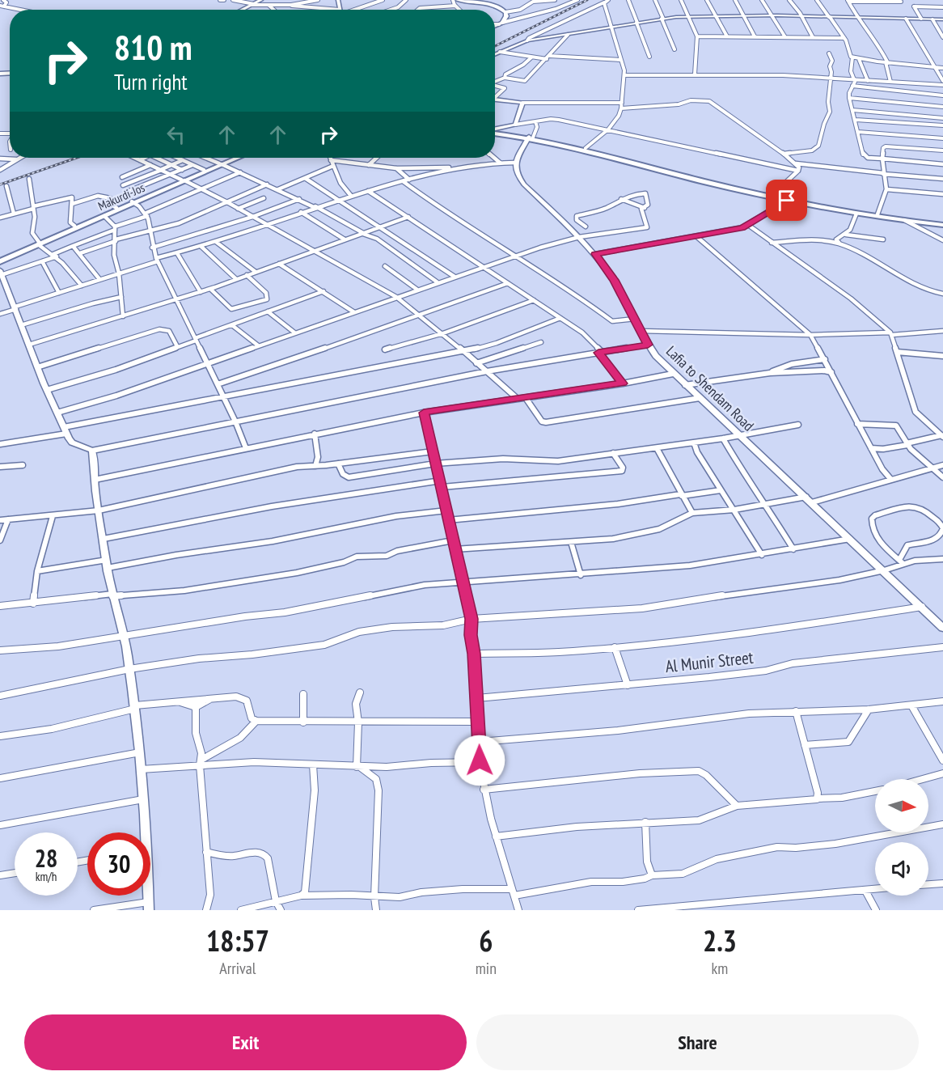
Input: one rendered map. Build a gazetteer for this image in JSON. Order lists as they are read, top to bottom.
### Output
{
  "streets": {
    "highway": ["Makurdi-Jos"],
    "main road": ["Lafia to Shendam Road"],
    "street": ["Al Munir Street"]
  },
  "north": "right",
  "page": {
    "turn": ["810 m", "Turn right"],
    "speed": "28 km/h",
    "limit": "30",
    "eta": [
      "18:57",
      "Arrival",
      "6",
      "min",
      "2.3",
      "km"
    ],
    "buttons": ["Exit", "Share"]
  }
}
